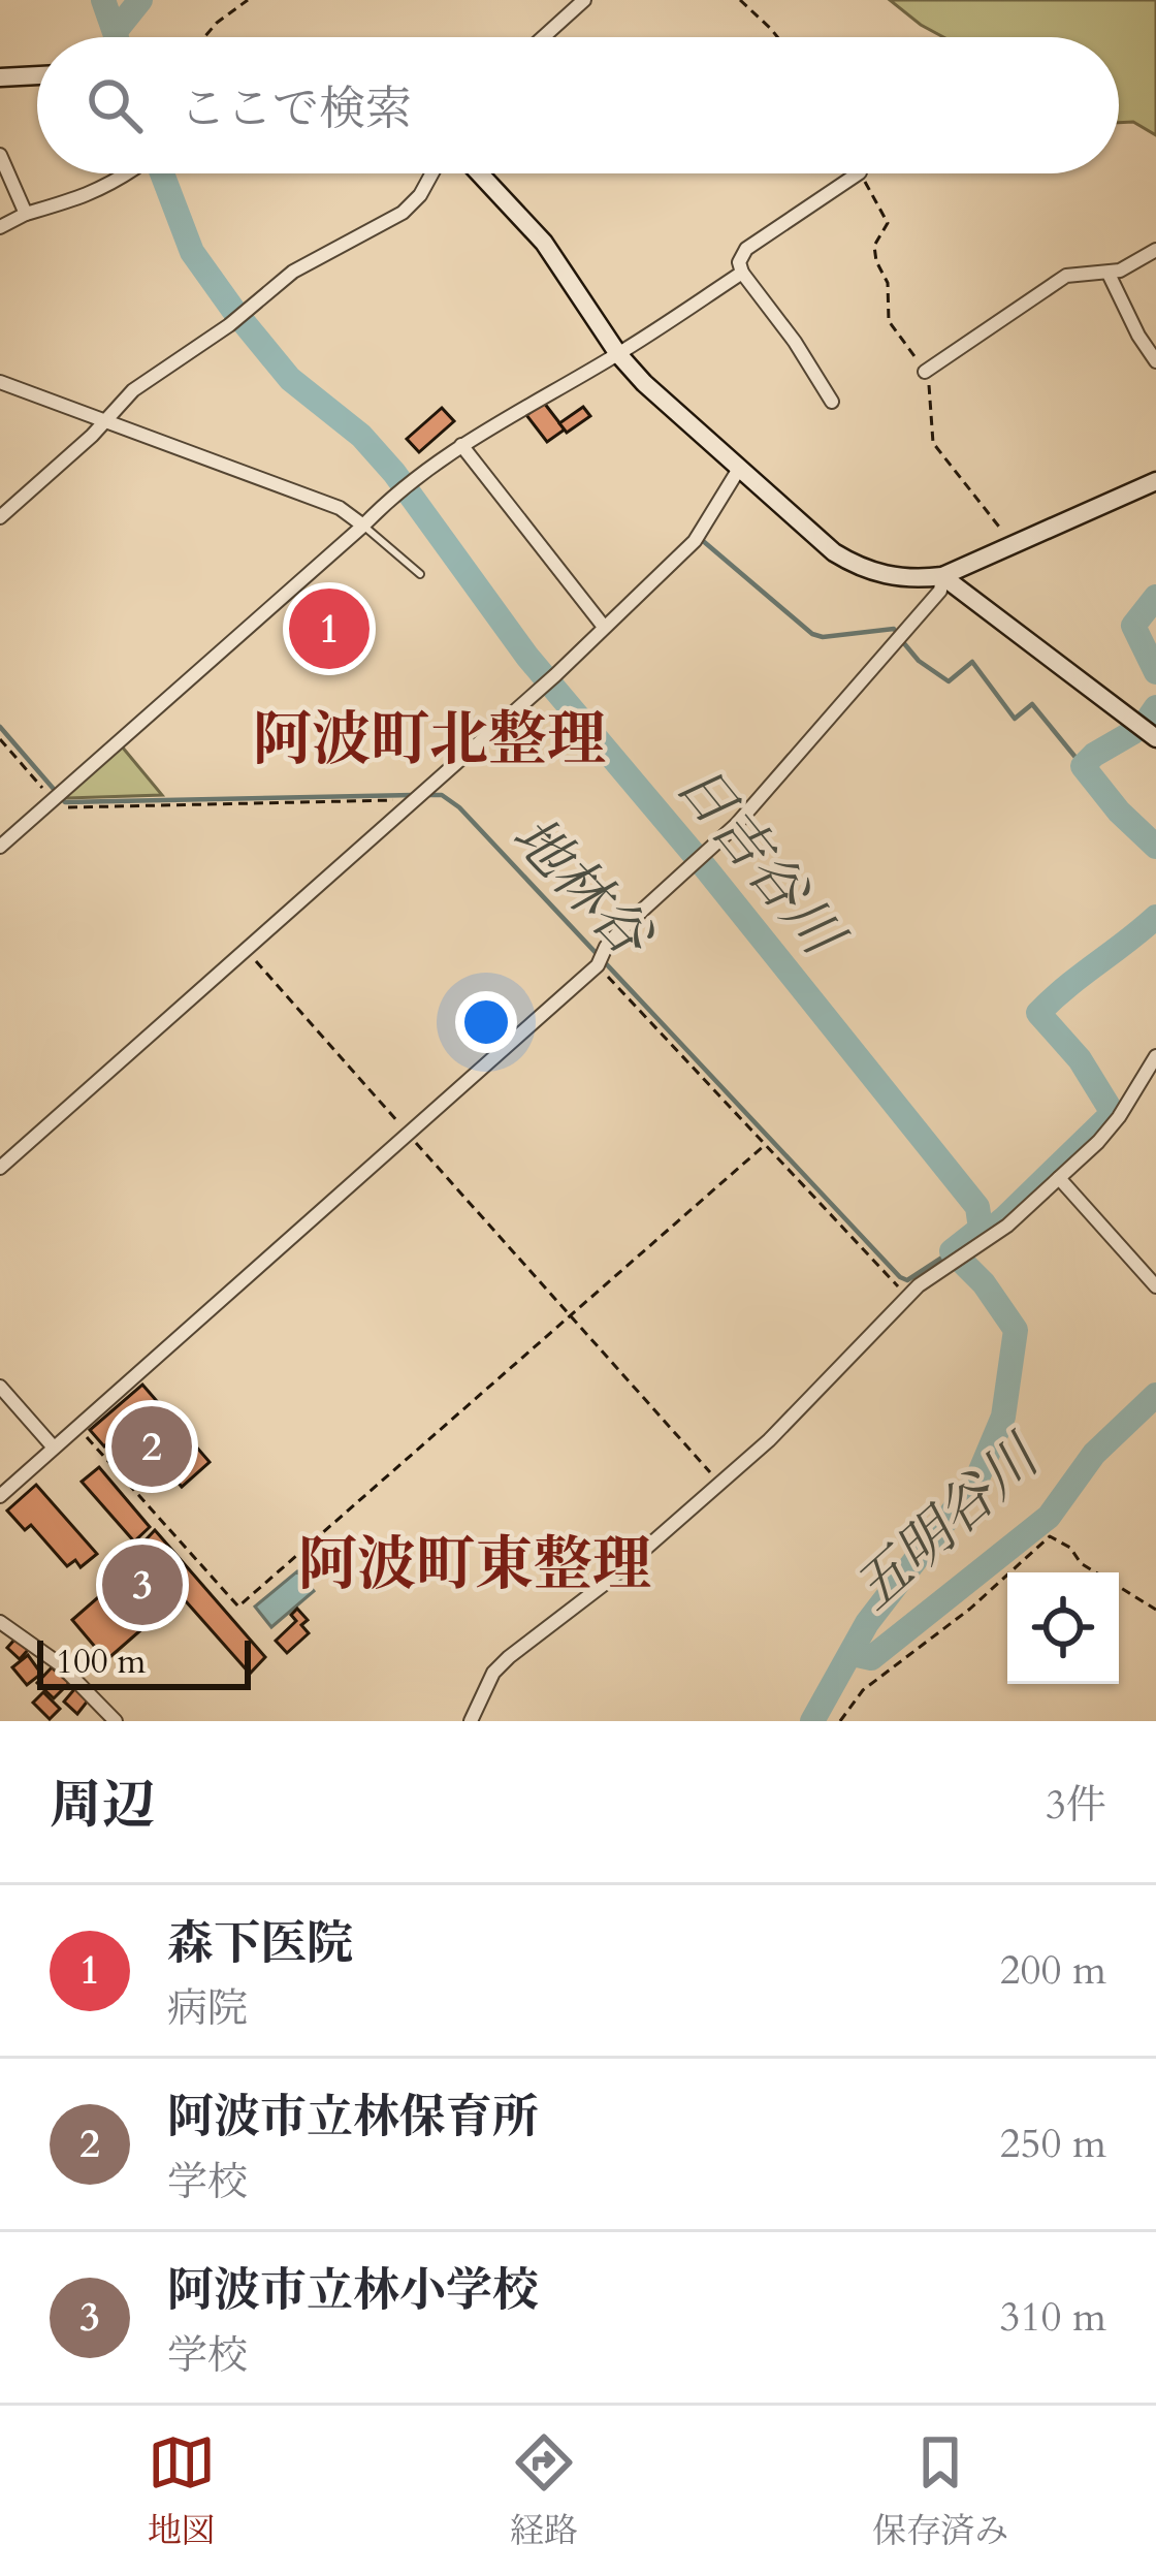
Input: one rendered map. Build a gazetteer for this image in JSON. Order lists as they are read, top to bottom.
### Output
{
  "districts": ["阿波町北整理", "阿波町東整理"],
  "water": ["日吉谷川", "地林谷", "五明谷川"],
  "scale_bar": "100 m",
  "page": {
    "search": "ここで検索",
    "pins": ["1", "2", "3"],
    "scale": "100 m",
    "heading": ["周辺", "3件"],
    "list": [
      {
        "mark": "1",
        "name": "森下医院",
        "note": "病院",
        "value": "200 m"
      },
      {
        "mark": "2",
        "name": "阿波市立林保育所",
        "note": "学校",
        "value": "250 m"
      },
      {
        "mark": "3",
        "name": "阿波市立林小学校",
        "note": "学校",
        "value": "310 m"
      }
    ],
    "nav": ["地図", "経路", "保存済み"]
  }
}
